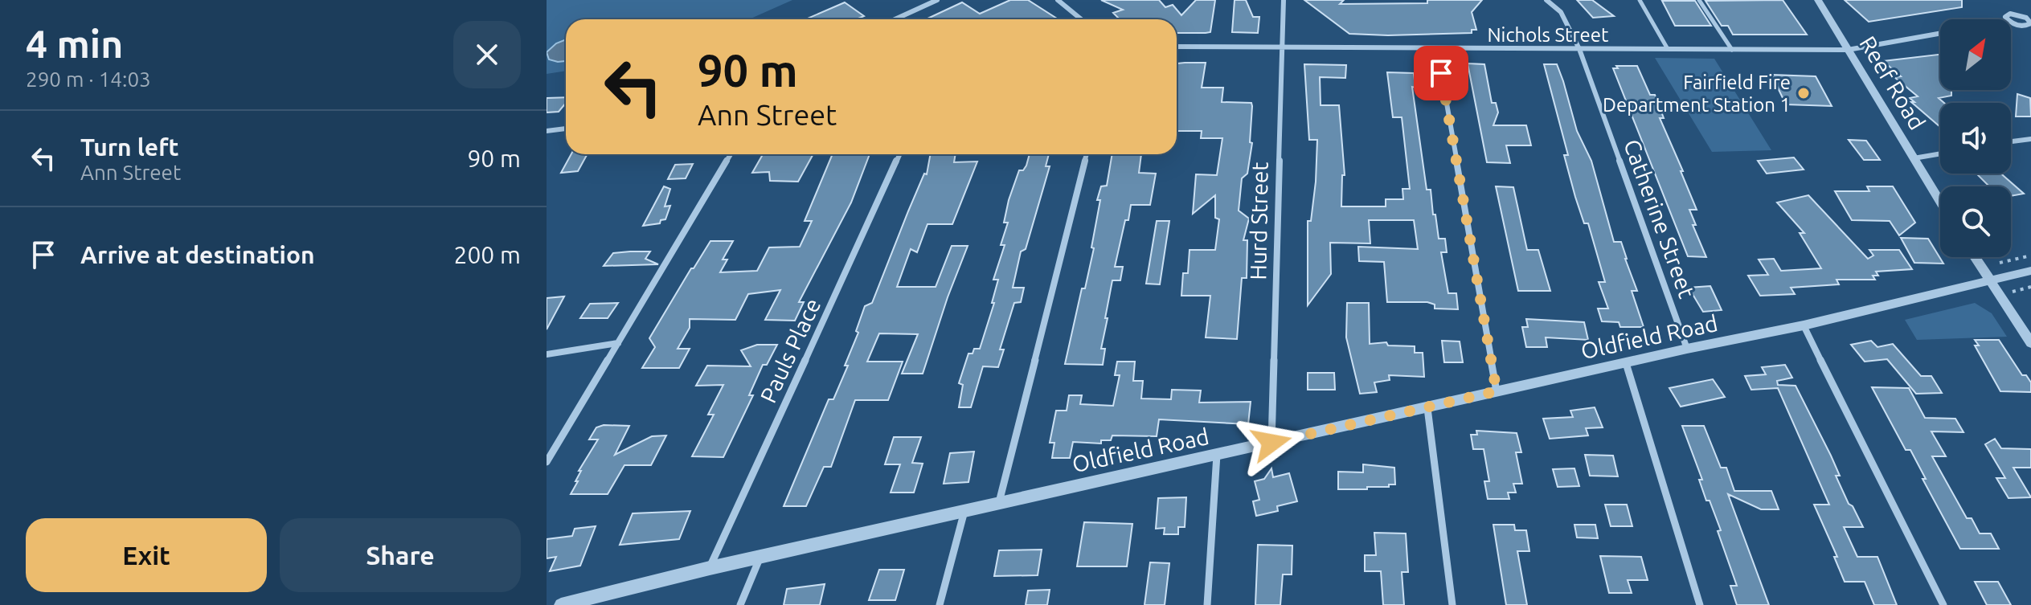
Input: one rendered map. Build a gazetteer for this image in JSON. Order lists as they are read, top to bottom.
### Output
{
  "streets": {
    "street": [
      "Nichols Street",
      "Reef Road",
      "Catherine Street",
      "Hurd Street",
      "Oldfield Road",
      "Pauls Place"
    ]
  },
  "crossings": [
    ["Nichols Street", "Reef Road"],
    ["Nichols Street", "Catherine Street"],
    ["Nichols Street", "Hurd Street"],
    ["Catherine Street", "Oldfield Road"],
    ["Hurd Street", "Oldfield Road"],
    ["Oldfield Road", "Pauls Place"]
  ],
  "places": ["Fairfield Fire Department Station 1"],
  "north": "top right",
  "page": {
    "heading": ["4 min", "290 m · 14:03"],
    "turn": ["90 m", "Ann Street"],
    "list": [
      {
        "name": "Turn left",
        "note": "Ann Street",
        "value": "90 m"
      },
      {
        "name": "Arrive at destination",
        "value": "200 m"
      }
    ],
    "buttons": ["Exit", "Share"]
  }
}
